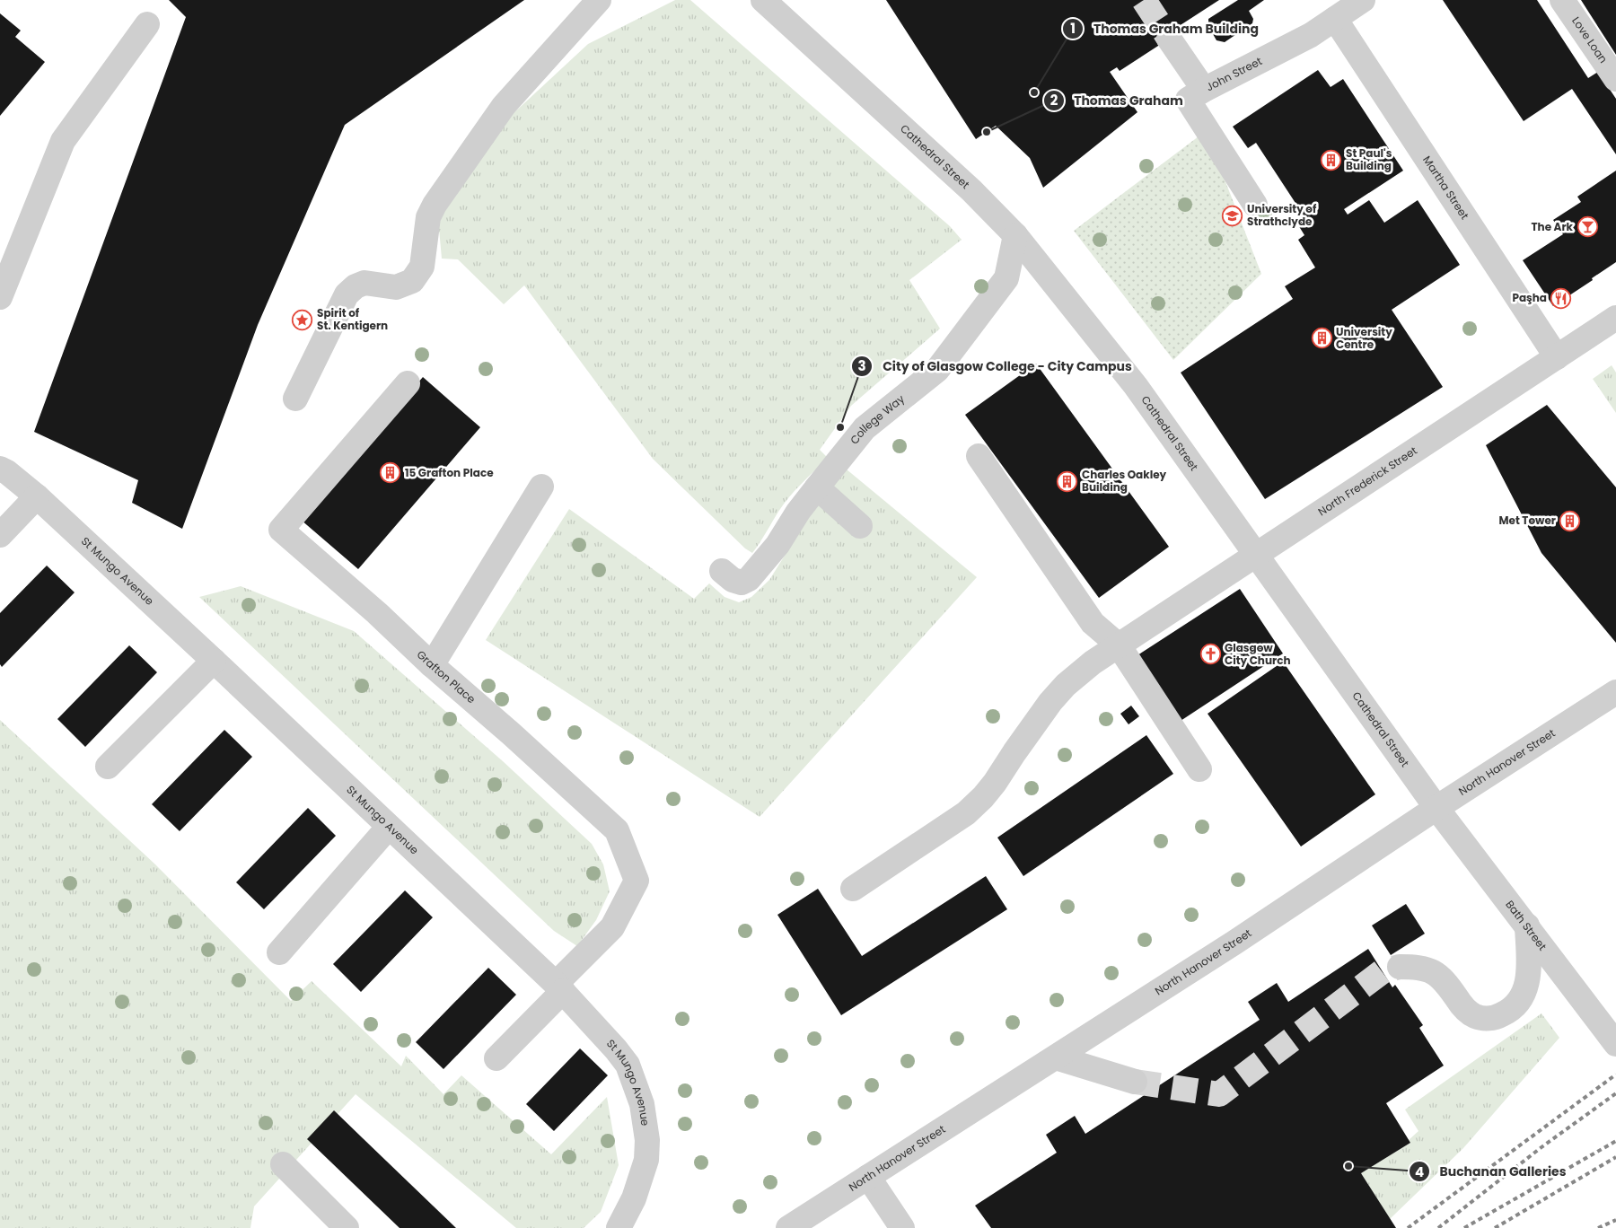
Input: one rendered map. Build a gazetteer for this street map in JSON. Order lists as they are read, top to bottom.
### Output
{
  "streets": {
    "street": [
      "Love Loan",
      "John Street",
      "Cathedral Street",
      "Martha Street",
      "College Way",
      "North Frederick Street",
      "St Mungo Avenue",
      "Grafton Place",
      "North Hanover Street",
      "Bath Street"
    ]
  },
  "crossings": [
    ["John Street", "Martha Street"],
    ["Cathedral Street", "College Way"],
    ["Cathedral Street", "North Frederick Street"],
    ["Cathedral Street", "North Hanover Street"],
    ["Cathedral Street", "Bath Street"],
    ["Martha Street", "North Frederick Street"],
    ["St Mungo Avenue", "Grafton Place"],
    ["North Hanover Street", "Bath Street"]
  ],
  "places": {
    "other": [
      "Thomas Graham Building",
      "Thomas Graham",
      "City of Glasgow College - City Campus",
      "Buchanan Galleries"
    ],
    "building": [
      "St Paul's Building",
      "University Centre",
      "15 Grafton Place",
      "Charles Oakley Building",
      "Met Tower"
    ],
    "school or university": ["University of Strathclyde"],
    "bar": ["The Ark"],
    "restaurant": ["Paşha"],
    "place": ["Spirit of St. Kentigern"],
    "church": ["Glasgow City Church"]
  }
}
